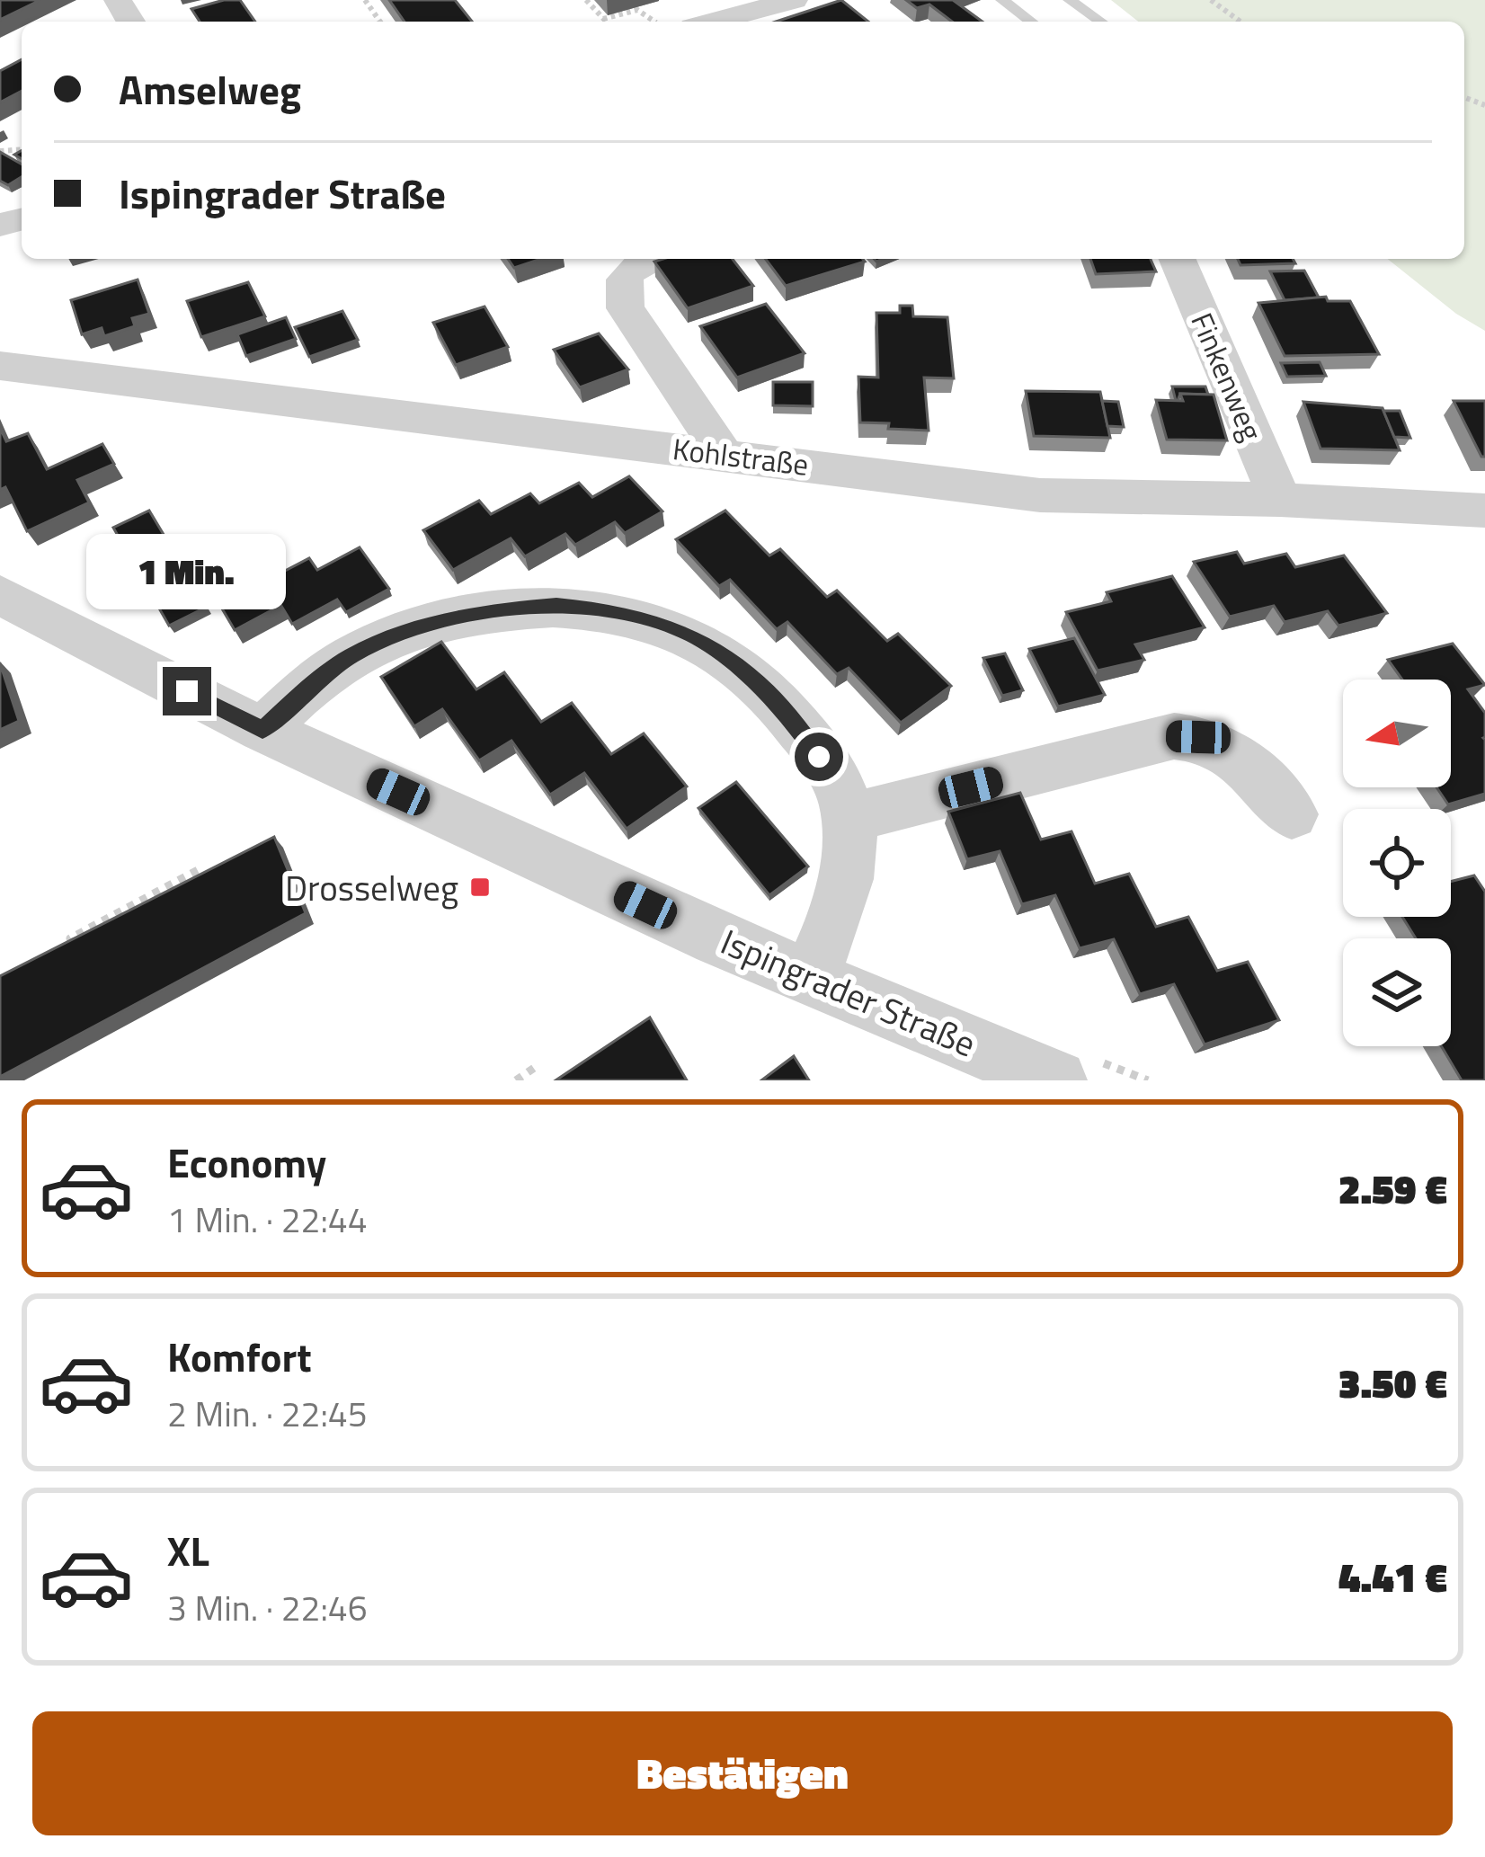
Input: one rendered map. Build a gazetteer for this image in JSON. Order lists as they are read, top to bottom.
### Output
{
  "streets": {
    "street": ["Finkenweg", "Kohlstraße", "Ispingrader Straße"]
  },
  "crossings": [
    ["Finkenweg", "Kohlstraße"]
  ],
  "places": {
    "transit": ["Drosselweg"]
  },
  "north": "left",
  "page": {
    "banner": ["Amselweg", "Ispingrader Straße"],
    "bubble": "1 Min.",
    "list": [
      {
        "name": "Economy",
        "note": "1 Min. · 22:44",
        "value": "2.59 €"
      },
      {
        "name": "Komfort",
        "note": "2 Min. · 22:45",
        "value": "3.50 €"
      },
      {
        "name": "XL",
        "note": "3 Min. · 22:46",
        "value": "4.41 €"
      }
    ],
    "buttons": "Bestätigen"
  }
}
